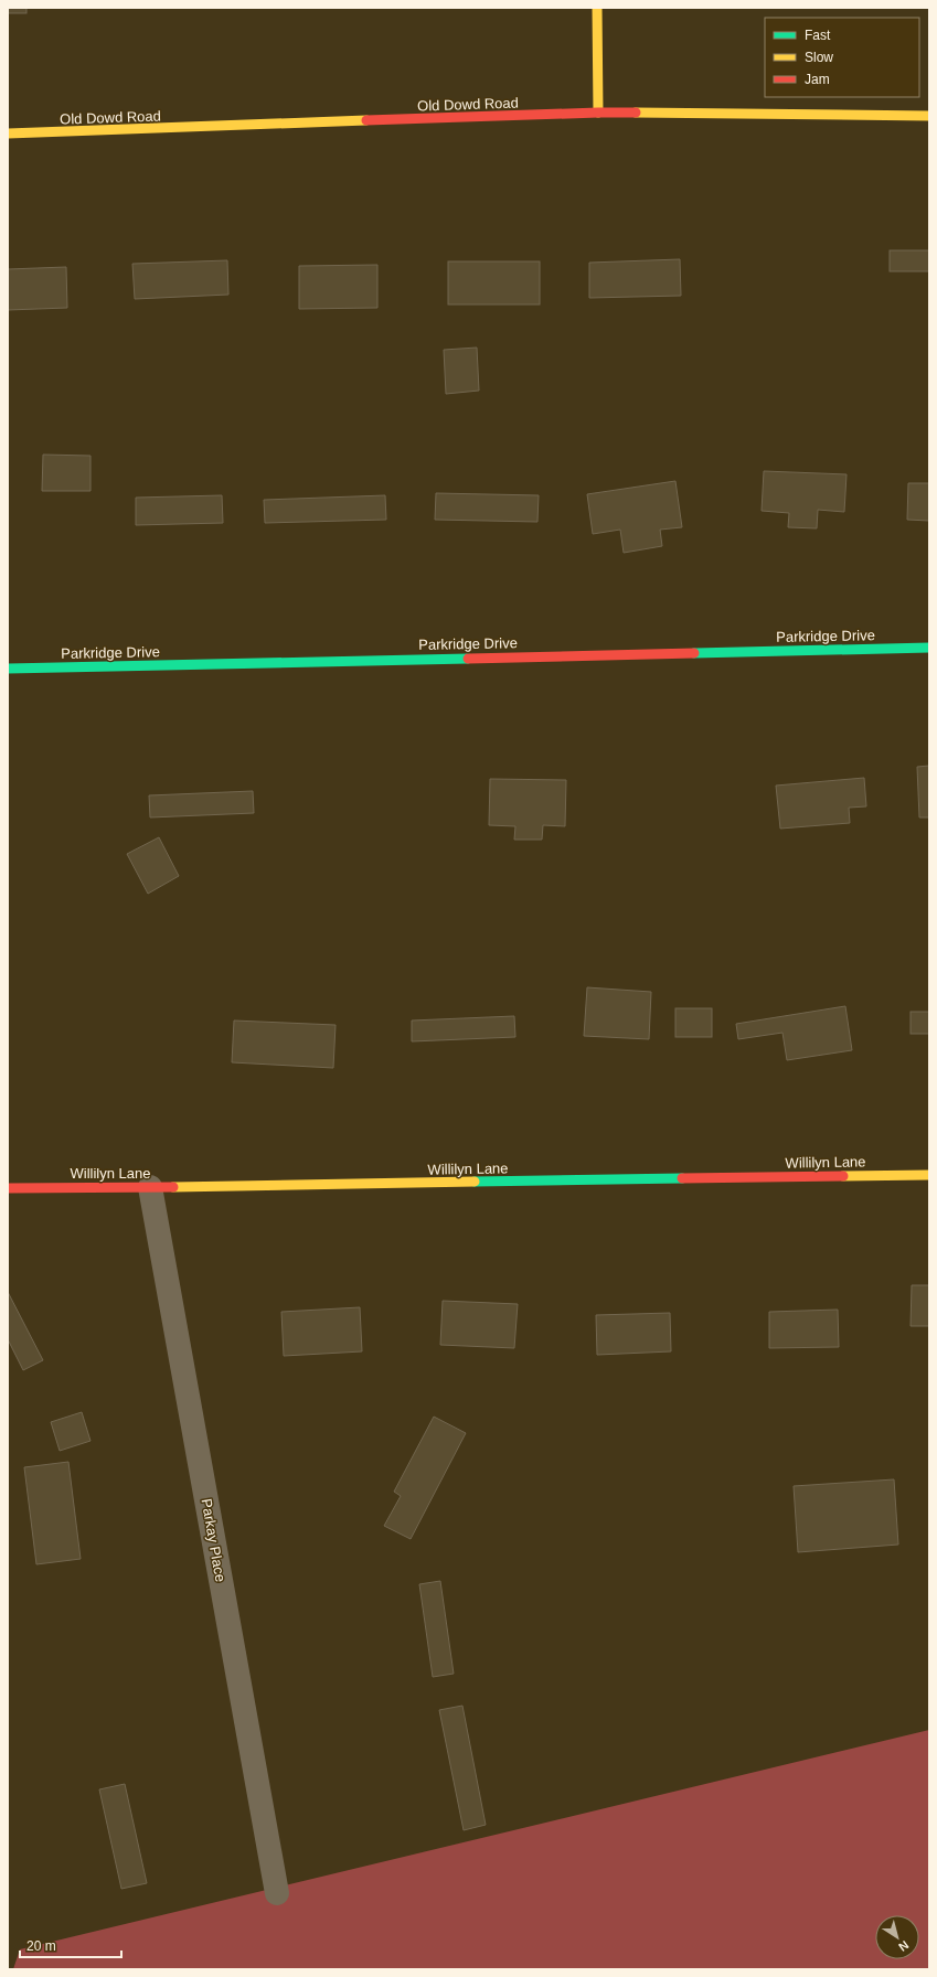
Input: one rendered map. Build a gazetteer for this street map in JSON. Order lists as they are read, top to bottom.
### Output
{
  "streets": {
    "street": [
      "Old Dowd Road",
      "Parkridge Drive",
      "Willilyn Lane",
      "Parkay Place"
    ]
  },
  "crossings": [
    ["Willilyn Lane", "Parkay Place"]
  ],
  "legend": ["Fast", "Slow", "Jam"],
  "scale_bar": "20 m",
  "north": "bottom right"
}
